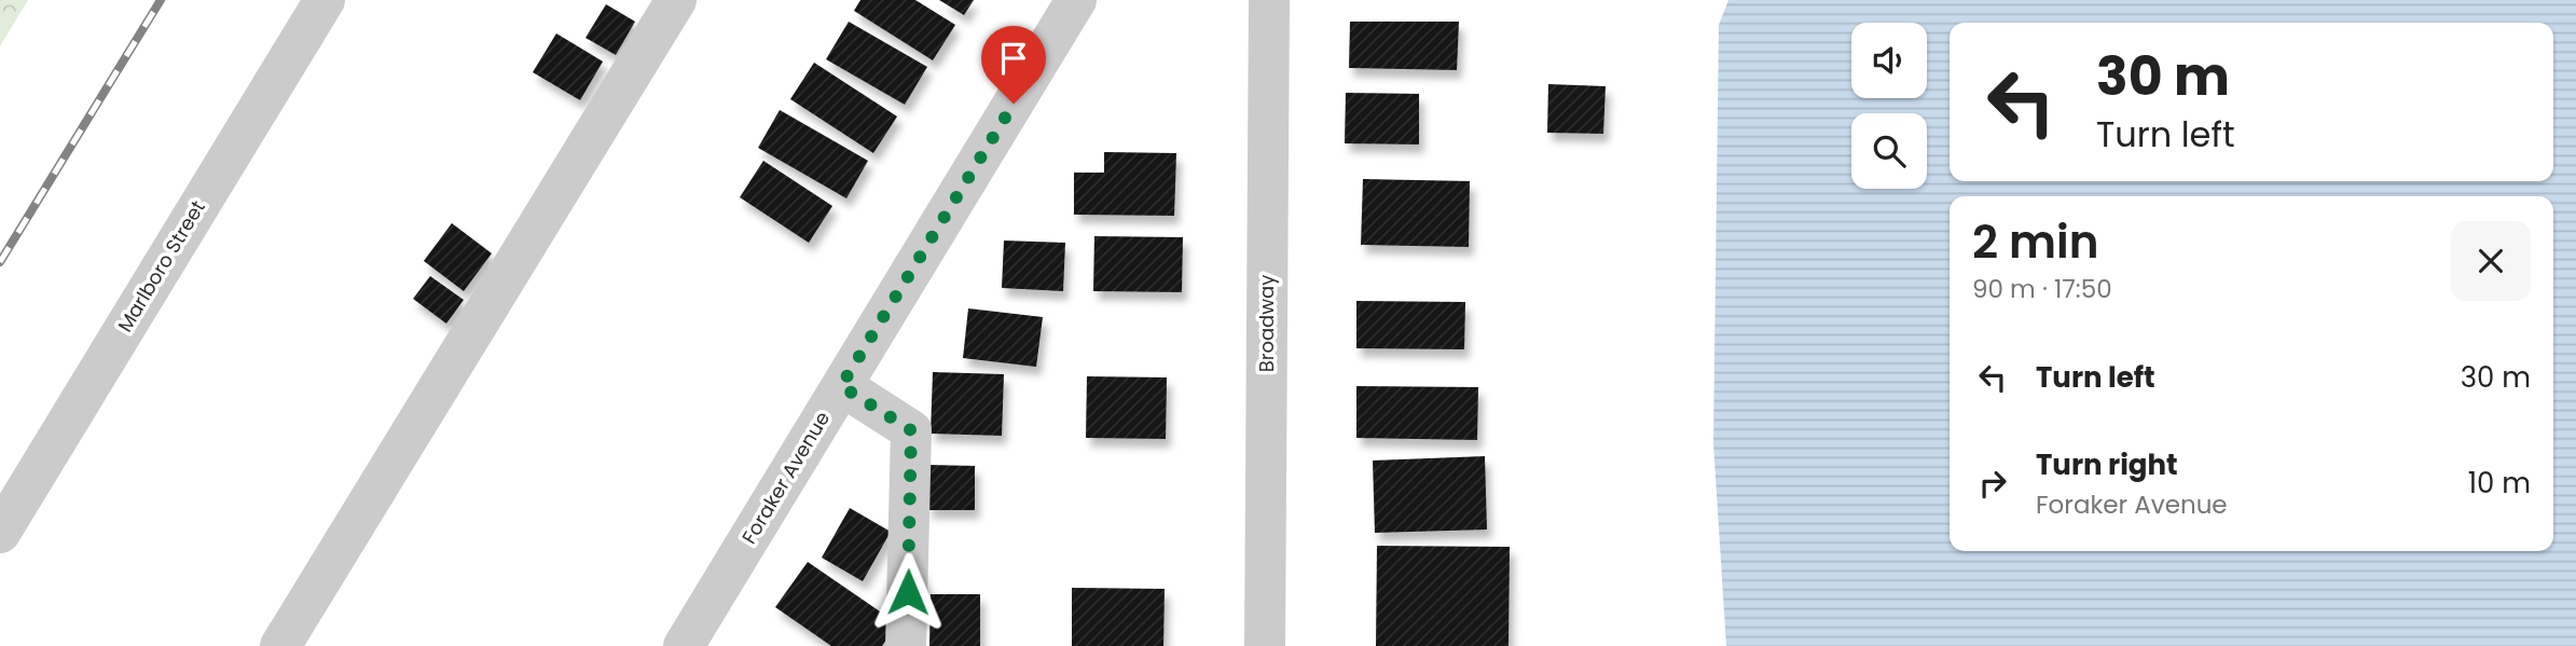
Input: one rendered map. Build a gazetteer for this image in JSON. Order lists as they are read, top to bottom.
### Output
{
  "streets": {
    "street": ["Marlboro Street", "Broadway", "Foraker Avenue"]
  },
  "page": {
    "turn": ["30 m", "Turn left"],
    "heading": ["2 min", "90 m · 17:50"],
    "list": [
      {
        "name": "Turn left",
        "value": "30 m"
      },
      {
        "name": "Turn right",
        "note": "Foraker Avenue",
        "value": "10 m"
      }
    ]
  }
}
